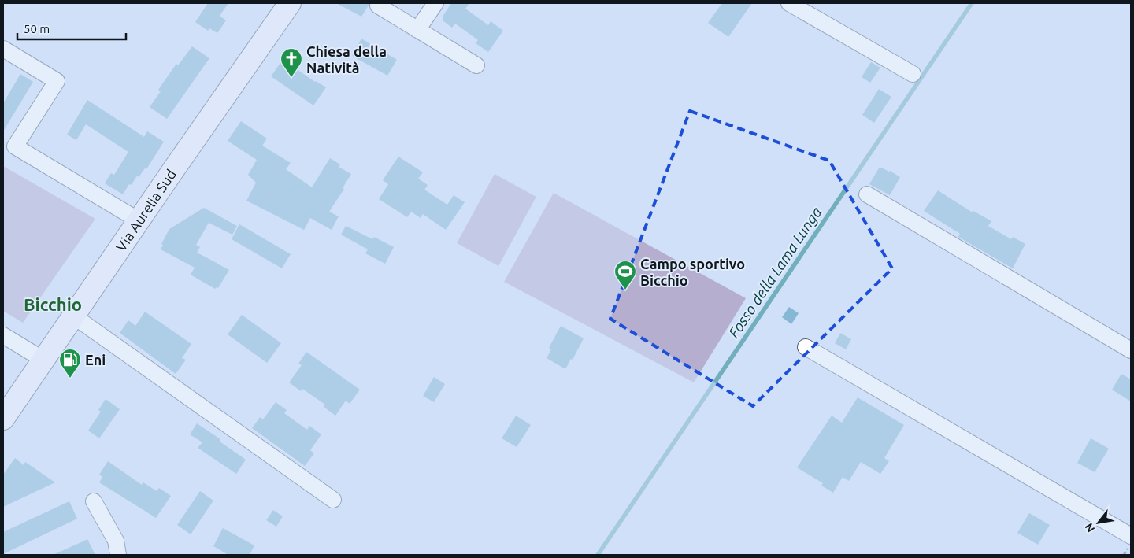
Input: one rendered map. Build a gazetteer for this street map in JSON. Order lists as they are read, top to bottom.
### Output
{
  "streets": {
    "main road": ["Via Aurelia Sud"]
  },
  "districts": ["Bicchio"],
  "water": ["Fosso della Lama Lunga"],
  "places": {
    "church": ["Chiesa della Natività"],
    "sports": ["Campo sportivo Bicchio"],
    "fuel station": ["Eni"]
  },
  "scale_bar": "50 m",
  "north": "bottom left"
}
